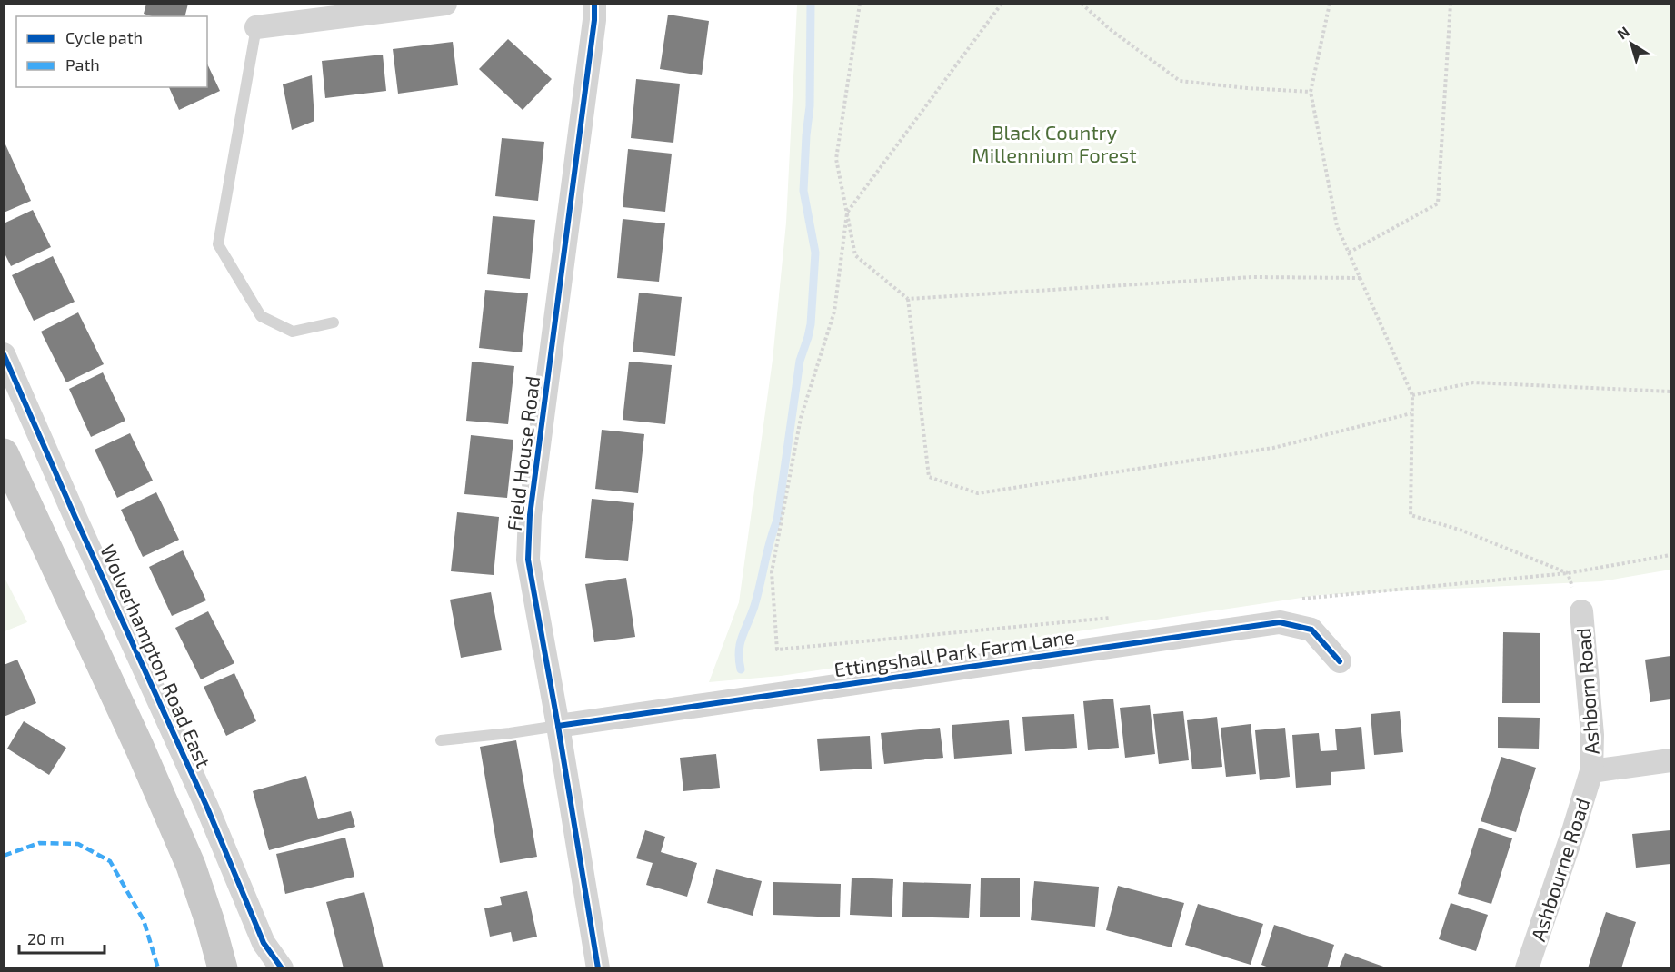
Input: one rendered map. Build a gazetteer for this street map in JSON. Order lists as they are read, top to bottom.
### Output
{
  "streets": {
    "street": [
      "Field House Road",
      "Ettingshall Park Farm Lane",
      "Wolverhampton Road East",
      "Ashborn Road",
      "Ashbourne Road"
    ]
  },
  "crossings": [
    ["Field House Road", "Ettingshall Park Farm Lane"],
    ["Ashborn Road", "Ashbourne Road"]
  ],
  "parks": ["Black Country Millennium Forest"],
  "legend": ["Cycle path", "Path"],
  "scale_bar": "20 m",
  "north": "top left"
}
